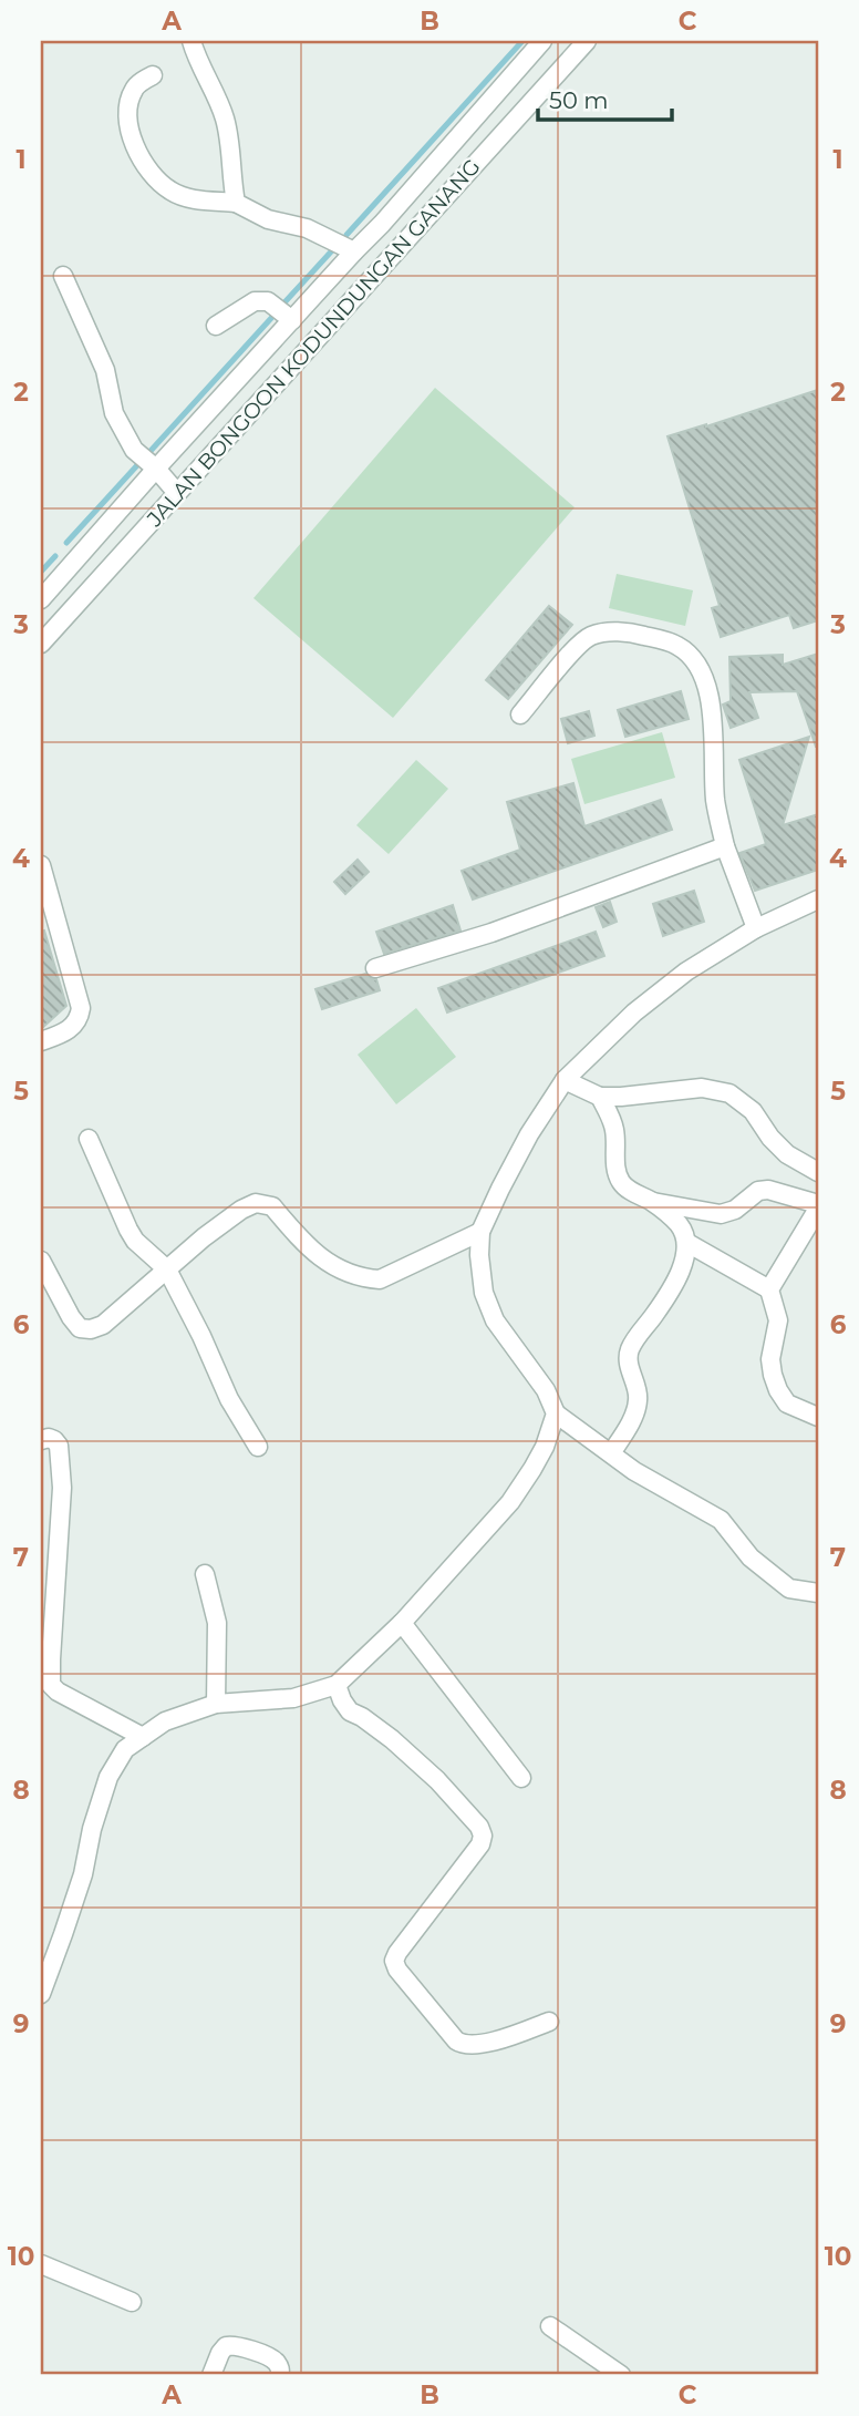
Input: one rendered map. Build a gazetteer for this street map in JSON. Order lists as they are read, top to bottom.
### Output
{
  "streets": {
    "street": ["JALAN BONGOON KODUNDUNGAN GANANG"]
  },
  "scale_bar": "50 m",
  "grid": {
    "columns": ["A", "B", "C"],
    "rows": [
      "1",
      "2",
      "3",
      "4",
      "5",
      "6",
      "7",
      "8",
      "9",
      "10"
    ]
  }
}
